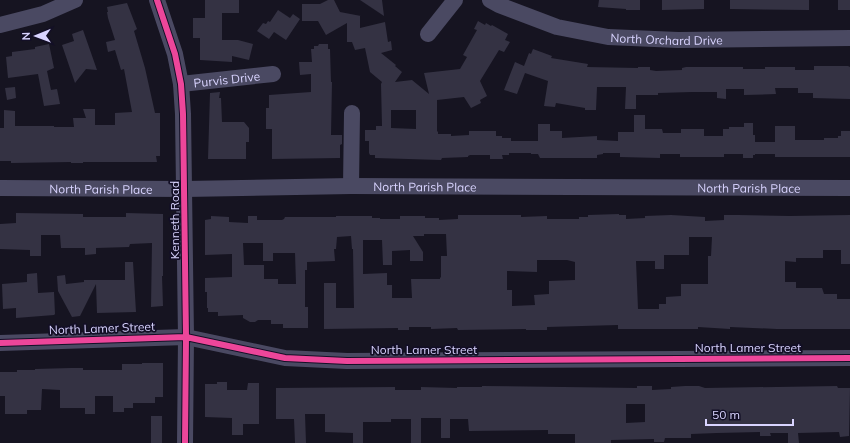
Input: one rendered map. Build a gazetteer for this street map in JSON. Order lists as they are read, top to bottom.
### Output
{
  "streets": {
    "street": [
      "North Orchard Drive",
      "Purvis Drive",
      "North Parish Place",
      "Kenneth Road",
      "North Lamer Street"
    ]
  },
  "crossings": [
    ["Purvis Drive", "Kenneth Road"],
    ["North Parish Place", "Kenneth Road"],
    ["Kenneth Road", "North Lamer Street"]
  ],
  "scale_bar": "50 m",
  "north": "left"
}
